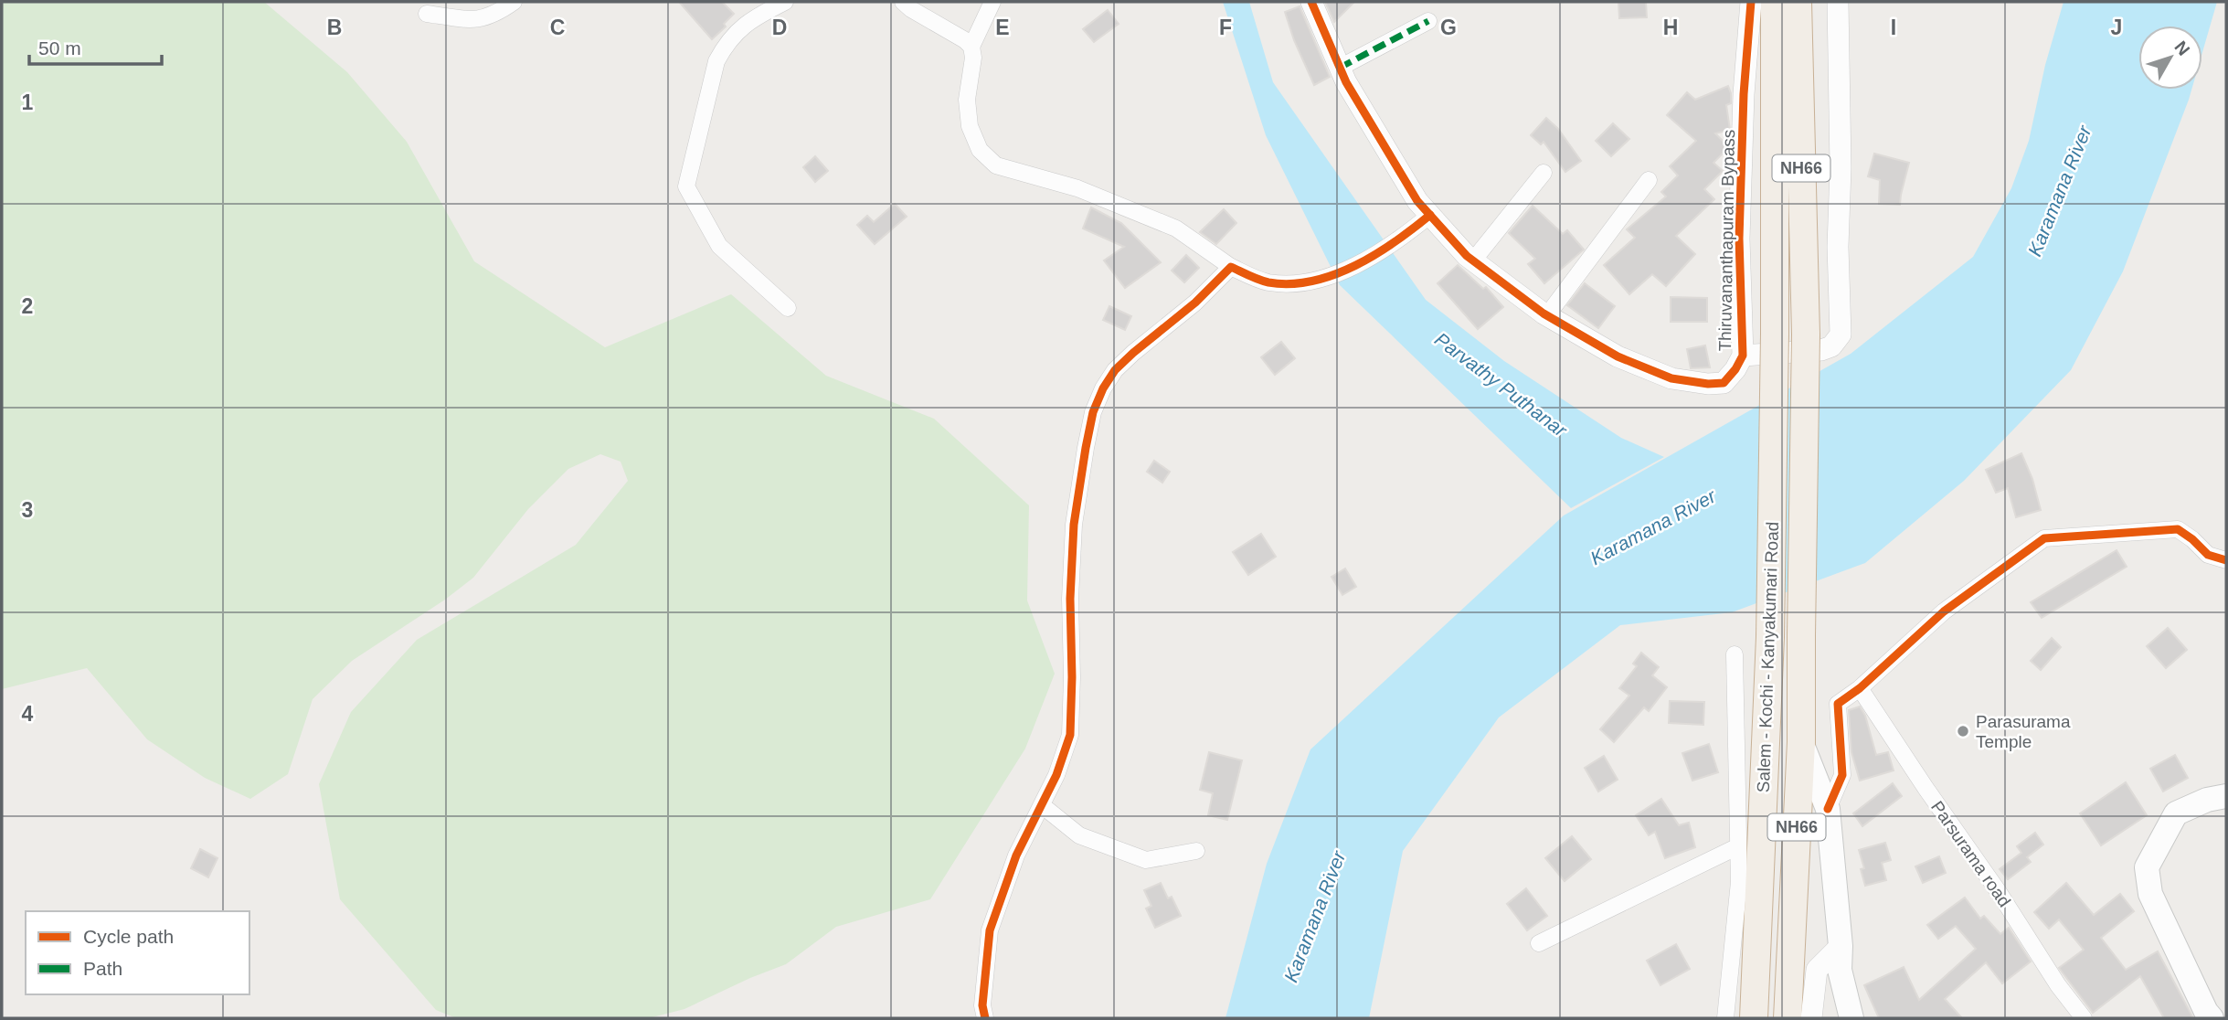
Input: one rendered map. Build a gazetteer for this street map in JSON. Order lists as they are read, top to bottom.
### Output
{
  "streets": {
    "highway": ["NH66", "Salem - Kochi - Kanyakumari Road"],
    "street": ["Thiruvananthapuram Bypass", "Parsurama road"]
  },
  "water": ["Karamana River", "Parvathy Puthanar"],
  "places": ["Parasurama Temple"],
  "legend": ["Cycle path", "Path"],
  "scale_bar": "50 m",
  "north": "top right",
  "grid": {
    "columns": [
      "B",
      "C",
      "D",
      "E",
      "F",
      "G",
      "H",
      "I",
      "J"
    ],
    "rows": [
      "1",
      "2",
      "3",
      "4"
    ]
  }
}
